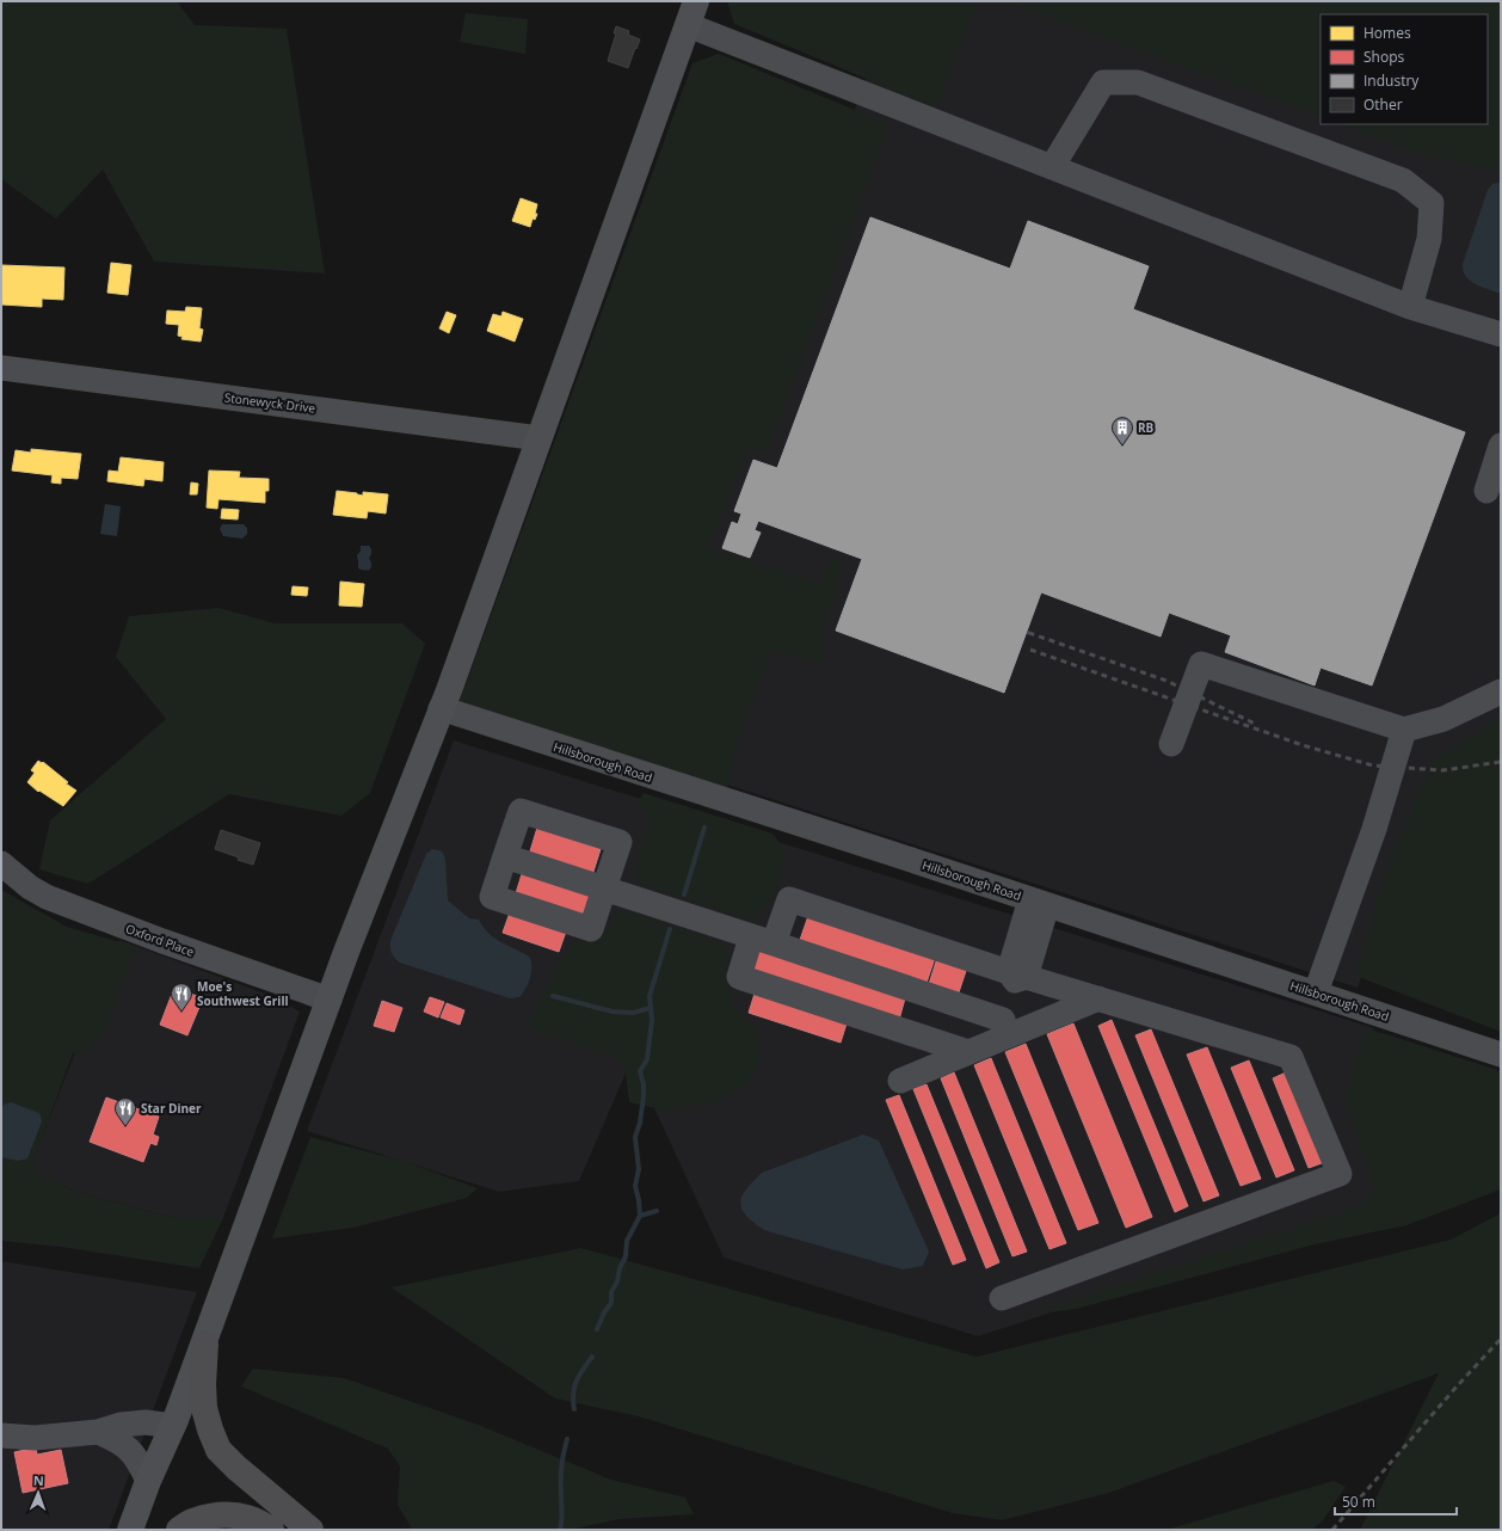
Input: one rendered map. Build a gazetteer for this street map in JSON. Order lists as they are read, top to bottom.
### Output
{
  "streets": {
    "street": ["Stonewyck Drive", "Hillsborough Road", "Oxford Place"]
  },
  "places": {
    "building": ["RB"],
    "restaurant": ["Moe's Southwest Grill", "Star Diner"]
  },
  "legend": [
    "Homes",
    "Shops",
    "Industry",
    "Other"
  ],
  "scale_bar": "50 m",
  "north": "top"
}
